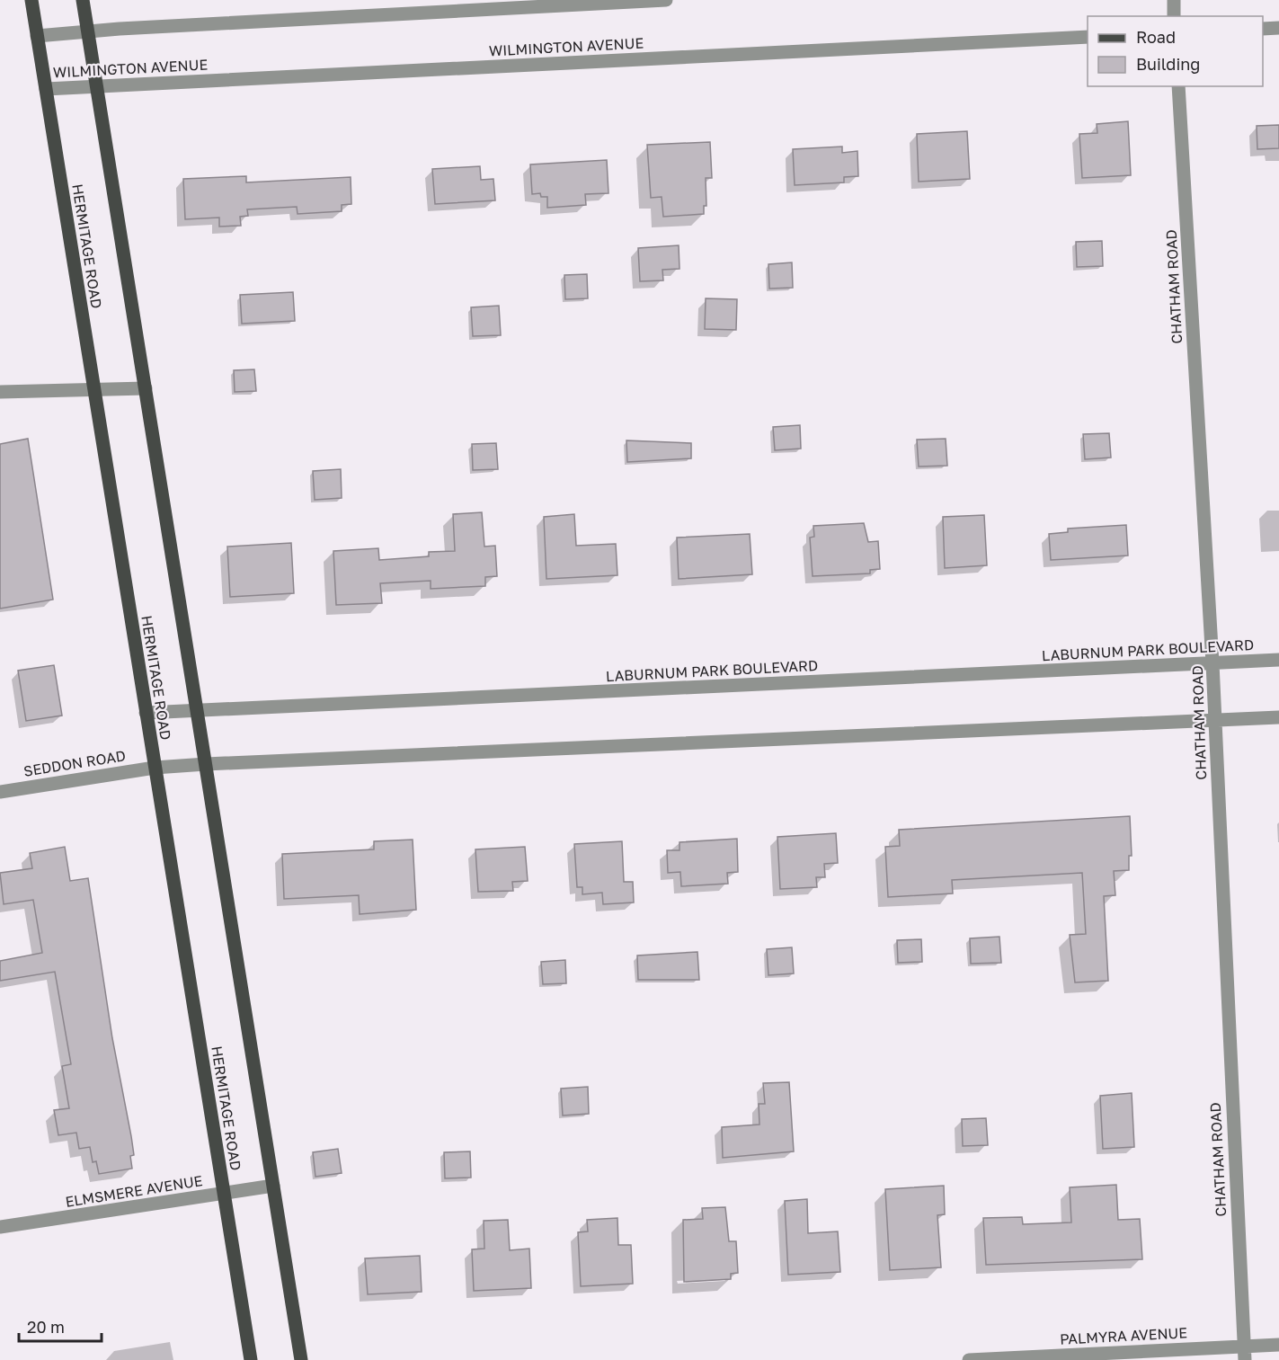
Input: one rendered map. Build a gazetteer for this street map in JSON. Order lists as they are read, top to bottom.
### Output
{
  "streets": {
    "main road": ["HERMITAGE ROAD"],
    "street": [
      "WILMINGTON AVENUE",
      "CHATHAM ROAD",
      "LABURNUM PARK BOULEVARD",
      "SEDDON ROAD",
      "ELMSMERE AVENUE",
      "PALMYRA AVENUE"
    ]
  },
  "crossings": [
    ["WILMINGTON AVENUE", "HERMITAGE ROAD"],
    ["HERMITAGE ROAD", "LABURNUM PARK BOULEVARD"],
    ["HERMITAGE ROAD", "SEDDON ROAD"],
    ["HERMITAGE ROAD", "ELMSMERE AVENUE"],
    ["CHATHAM ROAD", "LABURNUM PARK BOULEVARD"],
    ["CHATHAM ROAD", "PALMYRA AVENUE"]
  ],
  "legend": ["Road", "Building"],
  "scale_bar": "20 m"
}
